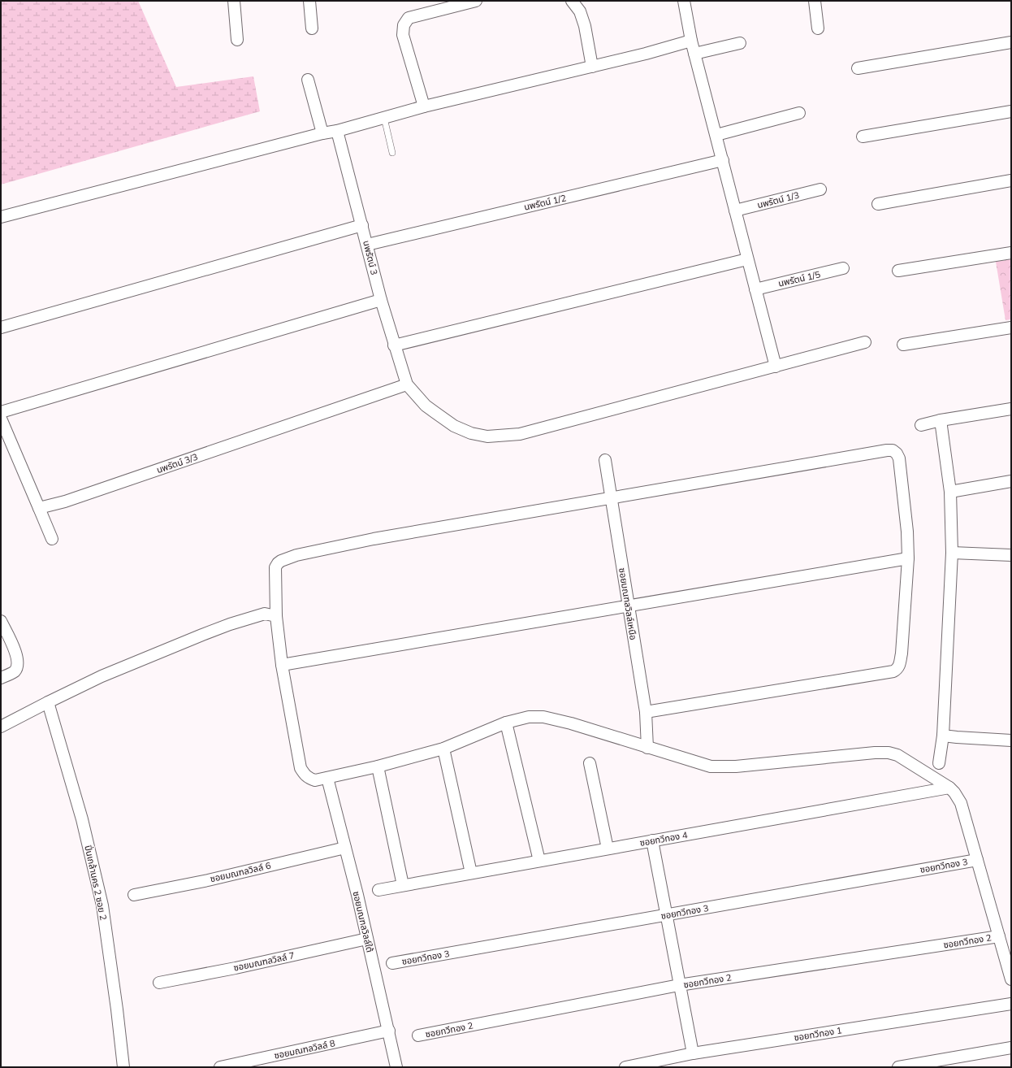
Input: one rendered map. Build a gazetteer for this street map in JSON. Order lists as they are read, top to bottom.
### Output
{
  "streets": {
    "street": [
      "นพรัตน์ 1/3",
      "นพรัตน์ 1/2",
      "นพรัตน์ 3",
      "นพรัตน์ 1/5",
      "นพรัตน์ 3/3",
      "ซอยมณฑลวิลล์เหนือ",
      "ซอยทวีทอง 4",
      "ซอยทวีทอง 3",
      "ซอยมณฑลวิลล์ 6",
      "ปิ่นเกล้านคร 2 ซอย 2",
      "ซอยมณฑลวิลล์ใต้",
      "ซอยทวีทอง 2",
      "ซอยมณฑลวิลล์ 7",
      "ซอยทวีทอง 1",
      "ซอยมณฑลวิลล์ 8"
    ]
  },
  "crossings": [
    ["นพรัตน์ 1/2", "นพรัตน์ 3"],
    ["นพรัตน์ 3", "นพรัตน์ 3/3"],
    ["ซอยมณฑลวิลล์ 6", "ซอยมณฑลวิลล์ใต้"],
    ["ซอยมณฑลวิลล์ใต้", "ซอยมณฑลวิลล์ 7"],
    ["ซอยมณฑลวิลล์ใต้", "ซอยมณฑลวิลล์ 8"]
  ]
}
